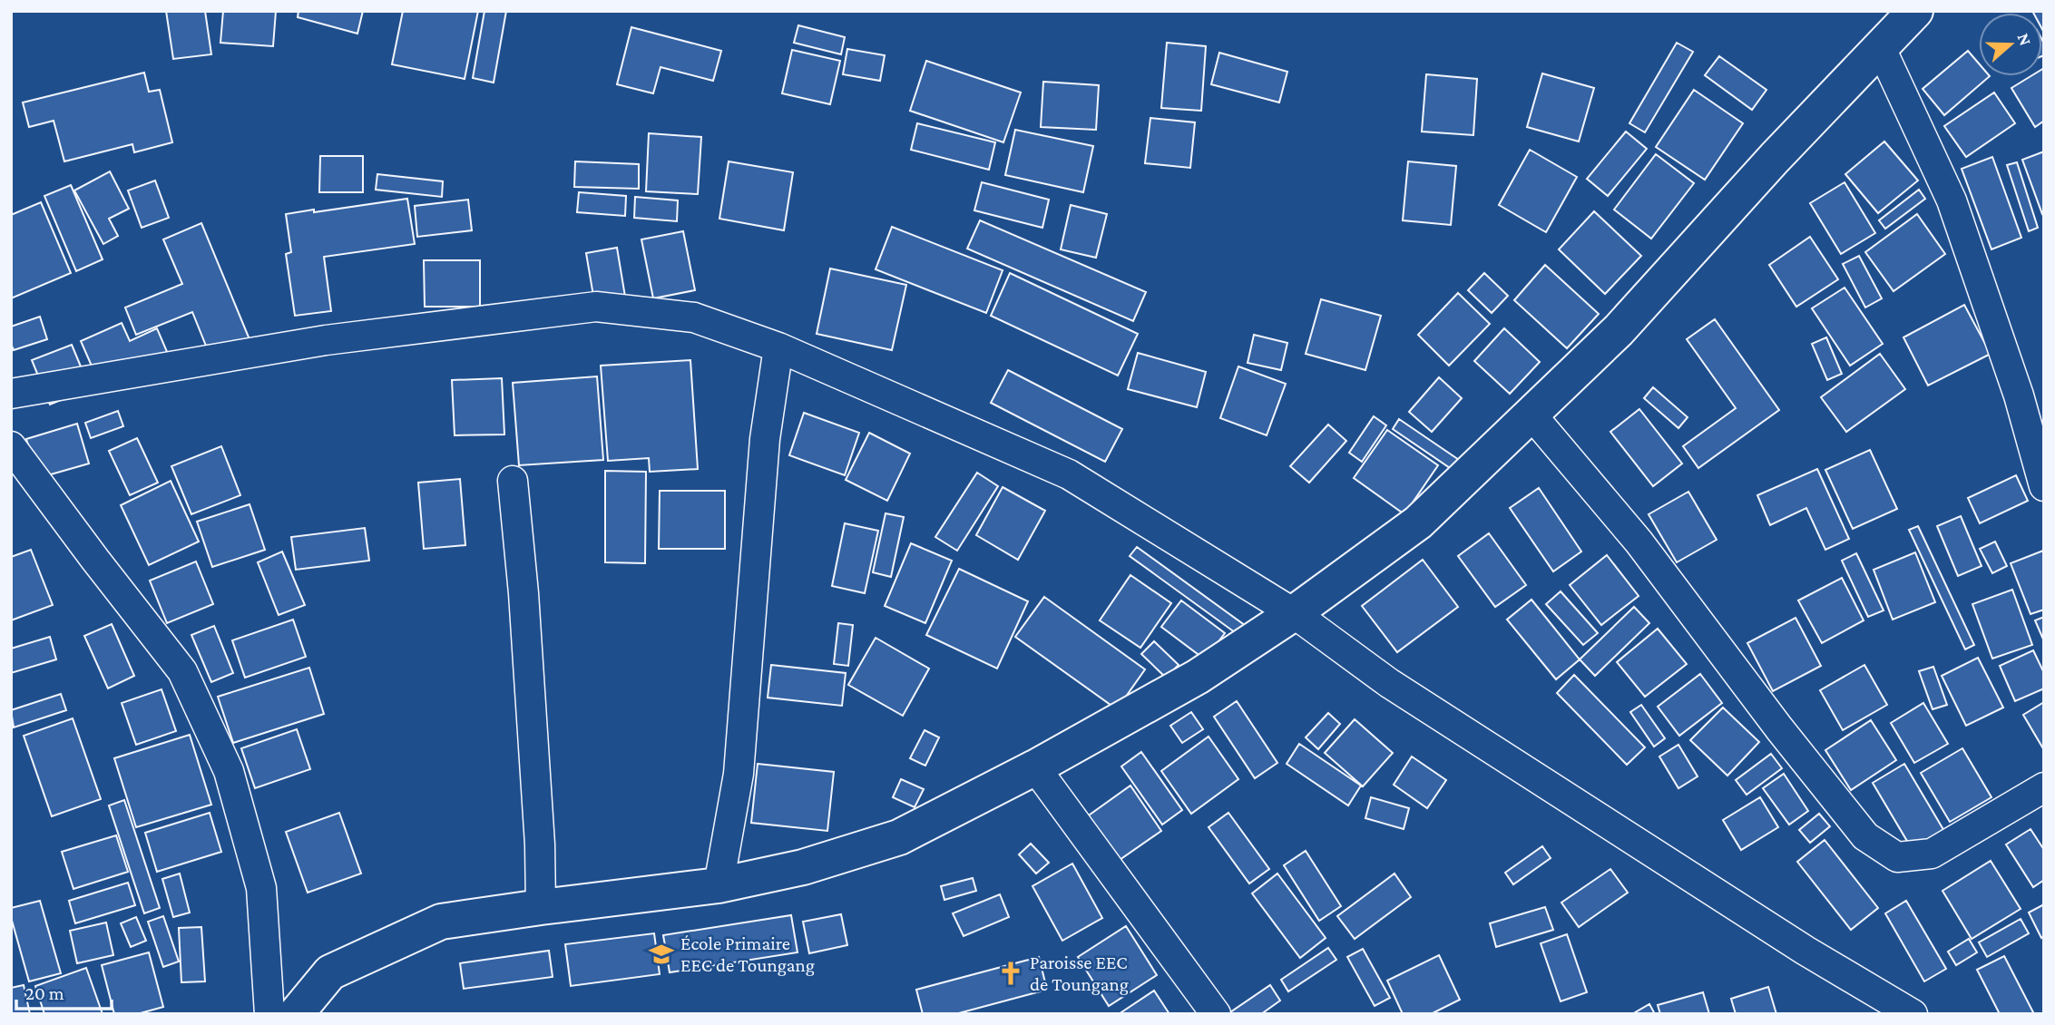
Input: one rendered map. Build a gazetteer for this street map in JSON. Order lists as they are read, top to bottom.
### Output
{
  "places": {
    "school or university": ["École Primaire EEC de Toungang"],
    "church": ["Paroisse EEC de Toungang"]
  },
  "scale_bar": "20 m",
  "north": "right"
}
